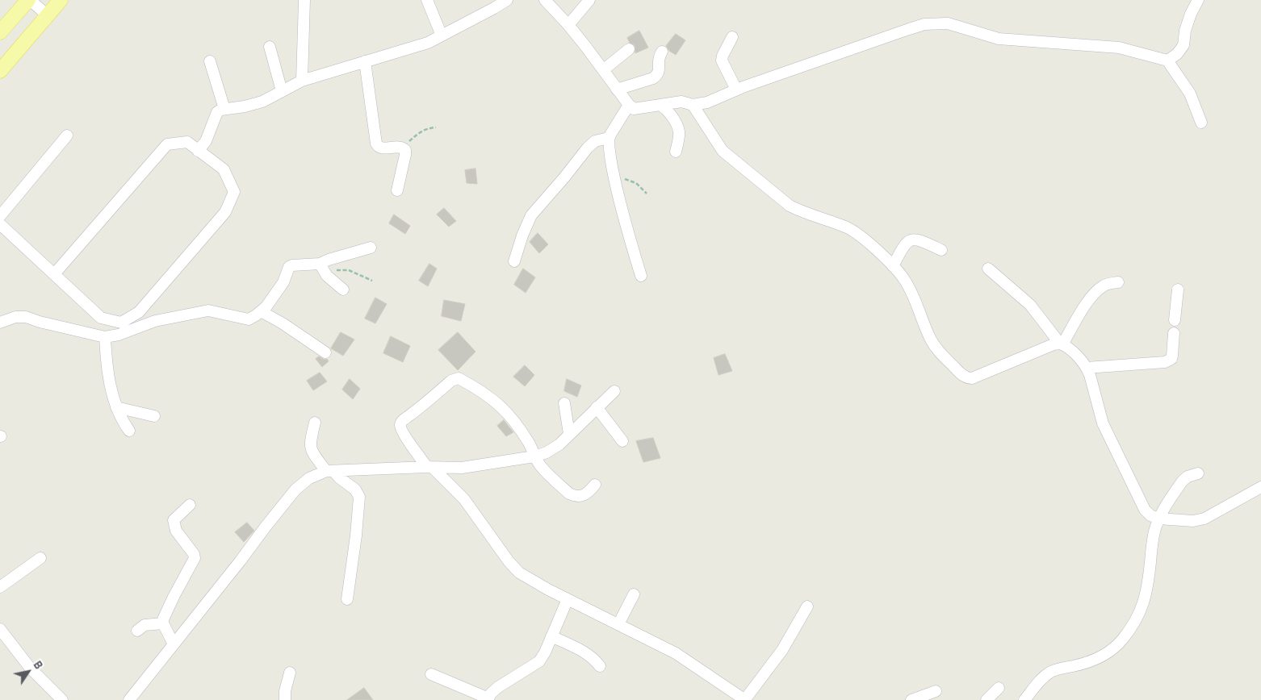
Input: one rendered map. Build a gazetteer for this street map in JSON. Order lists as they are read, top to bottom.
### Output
{
  "north": "top right"
}
